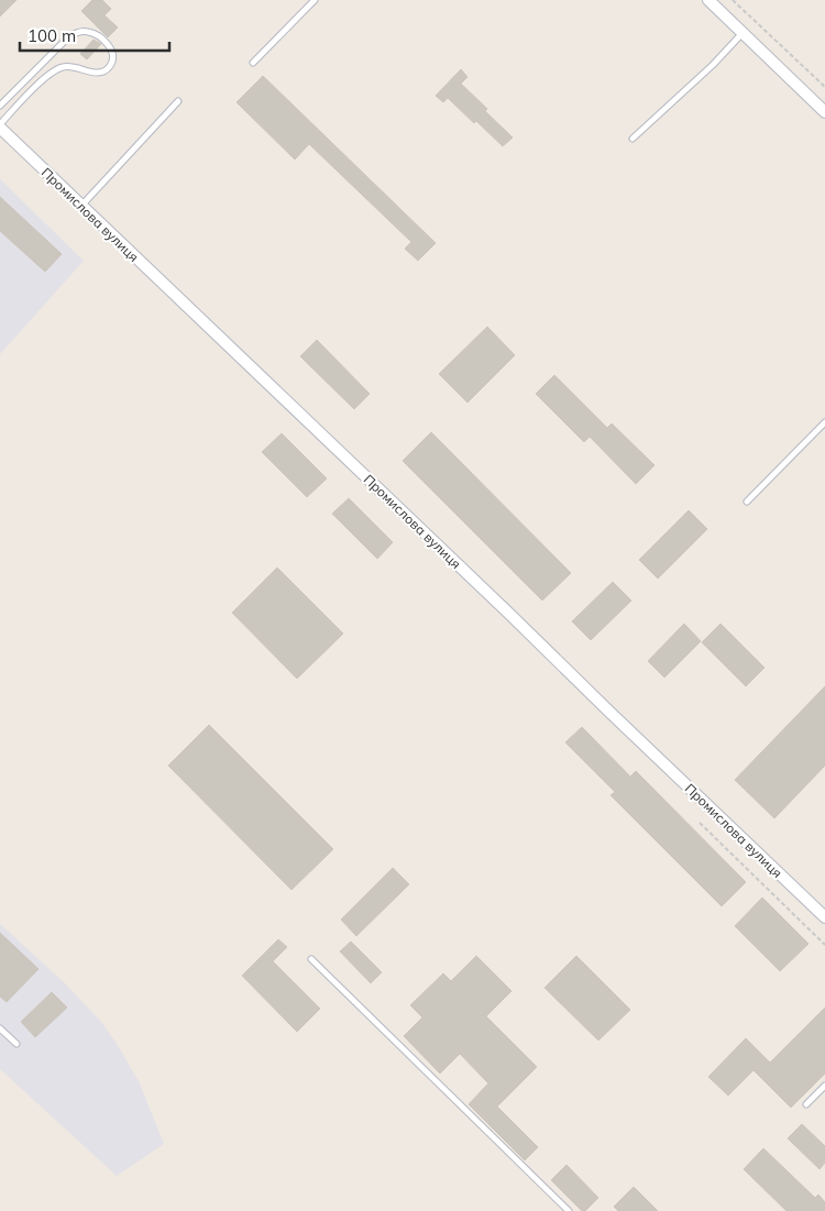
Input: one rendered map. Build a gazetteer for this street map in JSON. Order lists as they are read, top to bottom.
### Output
{
  "streets": {
    "street": ["Промислова вулиця"]
  },
  "scale_bar": "100 m"
}
